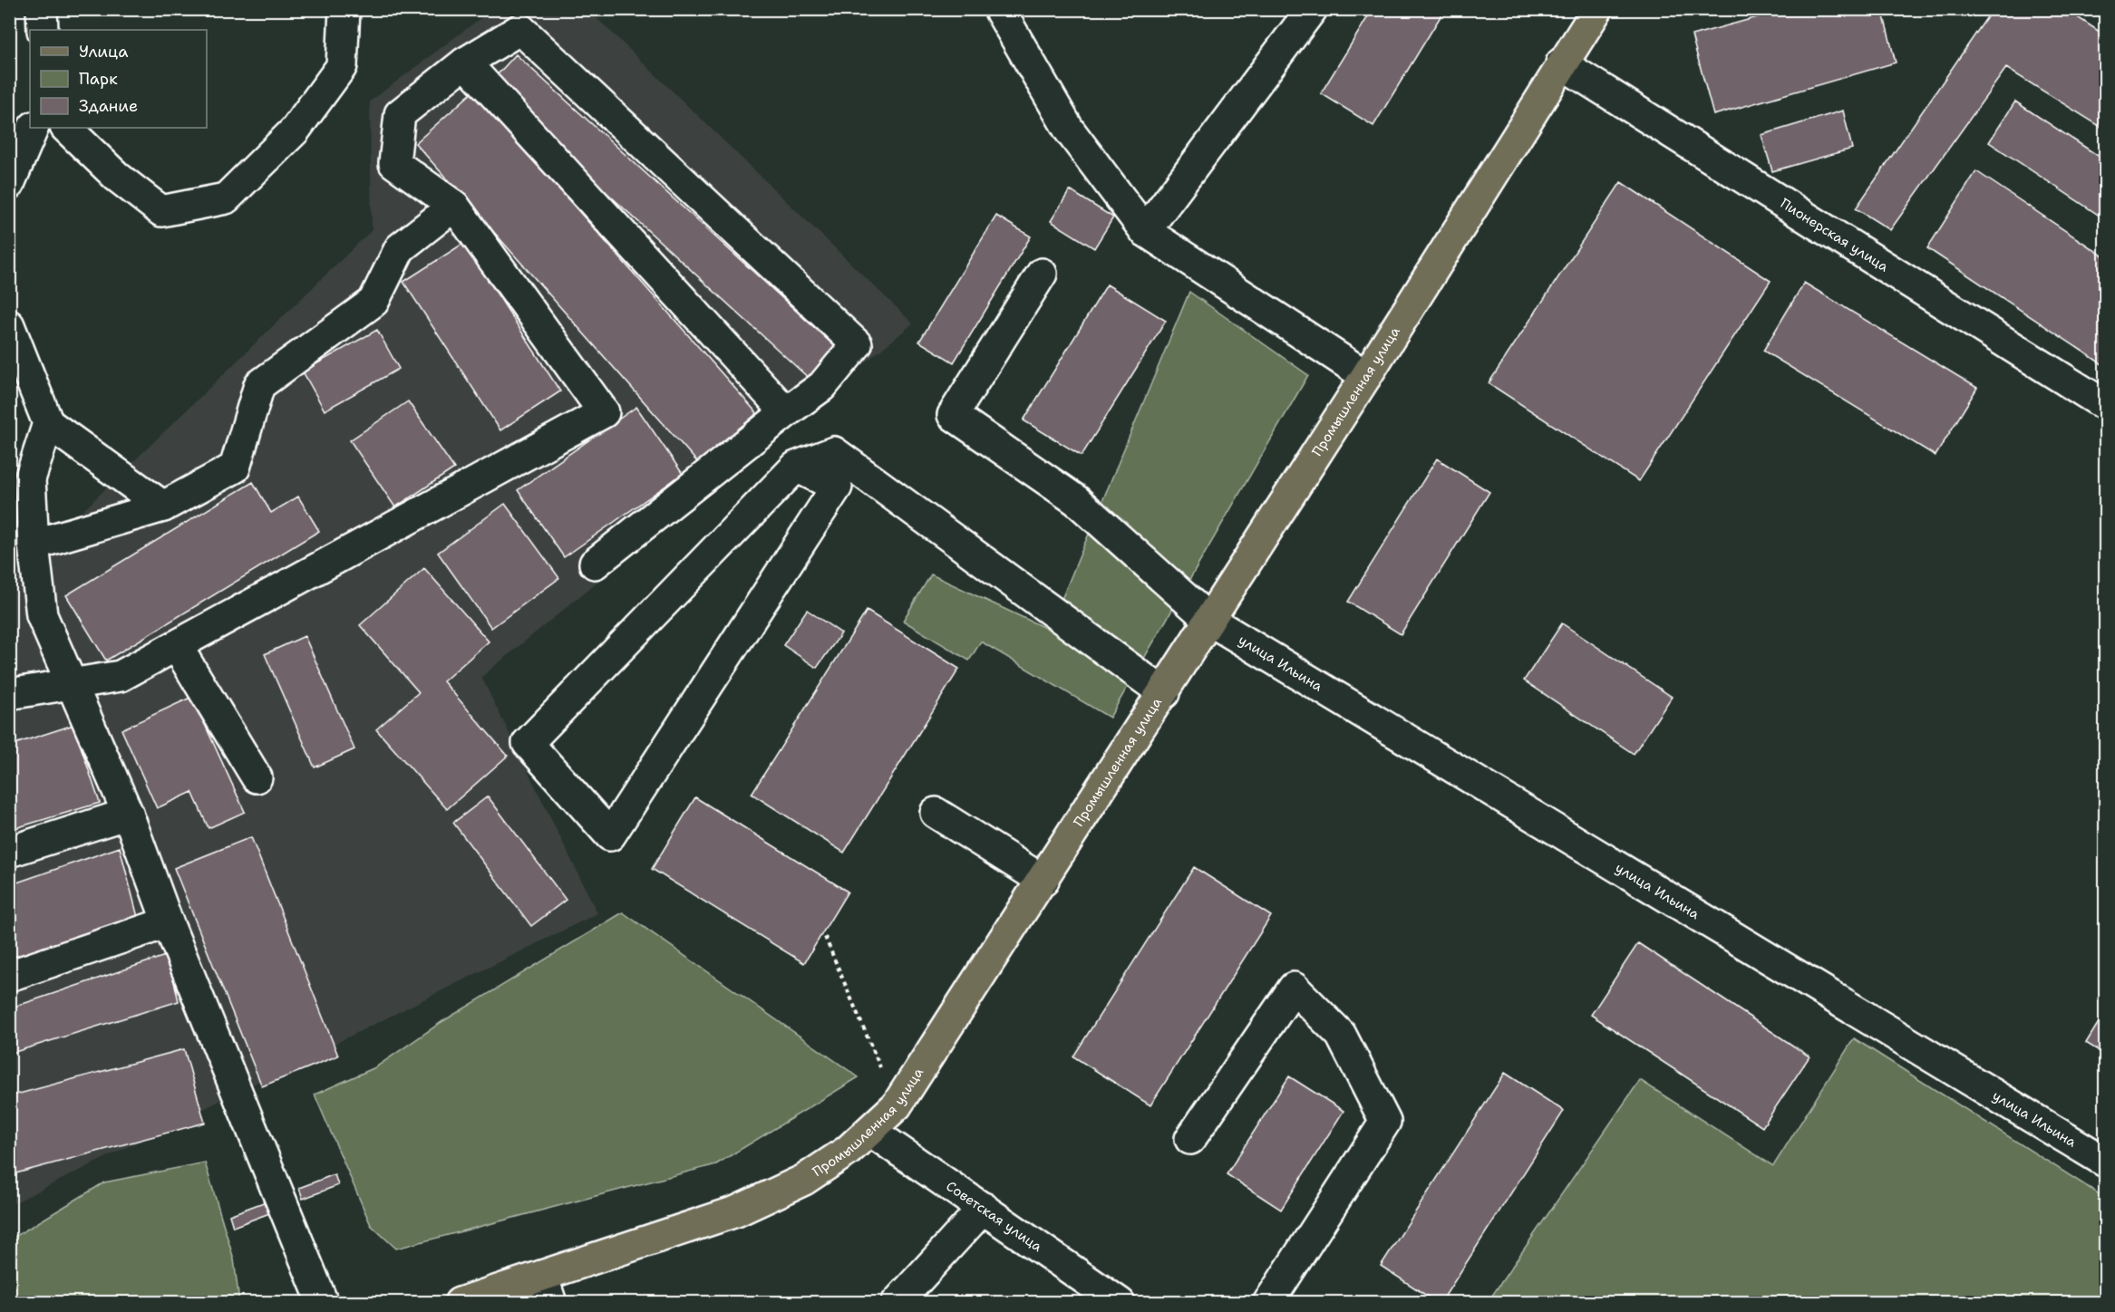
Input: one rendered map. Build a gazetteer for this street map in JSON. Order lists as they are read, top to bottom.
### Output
{
  "streets": {
    "main road": ["Промышленная улица"],
    "street": ["Пионерская улица", "улица Ильина", "Советская улица"]
  },
  "crossings": [
    ["Пионерская улица", "Промышленная улица"],
    ["Промышленная улица", "улица Ильина"],
    ["Промышленная улица", "Советская улица"]
  ],
  "legend": ["Улица", "Парк", "Здание"]
}
